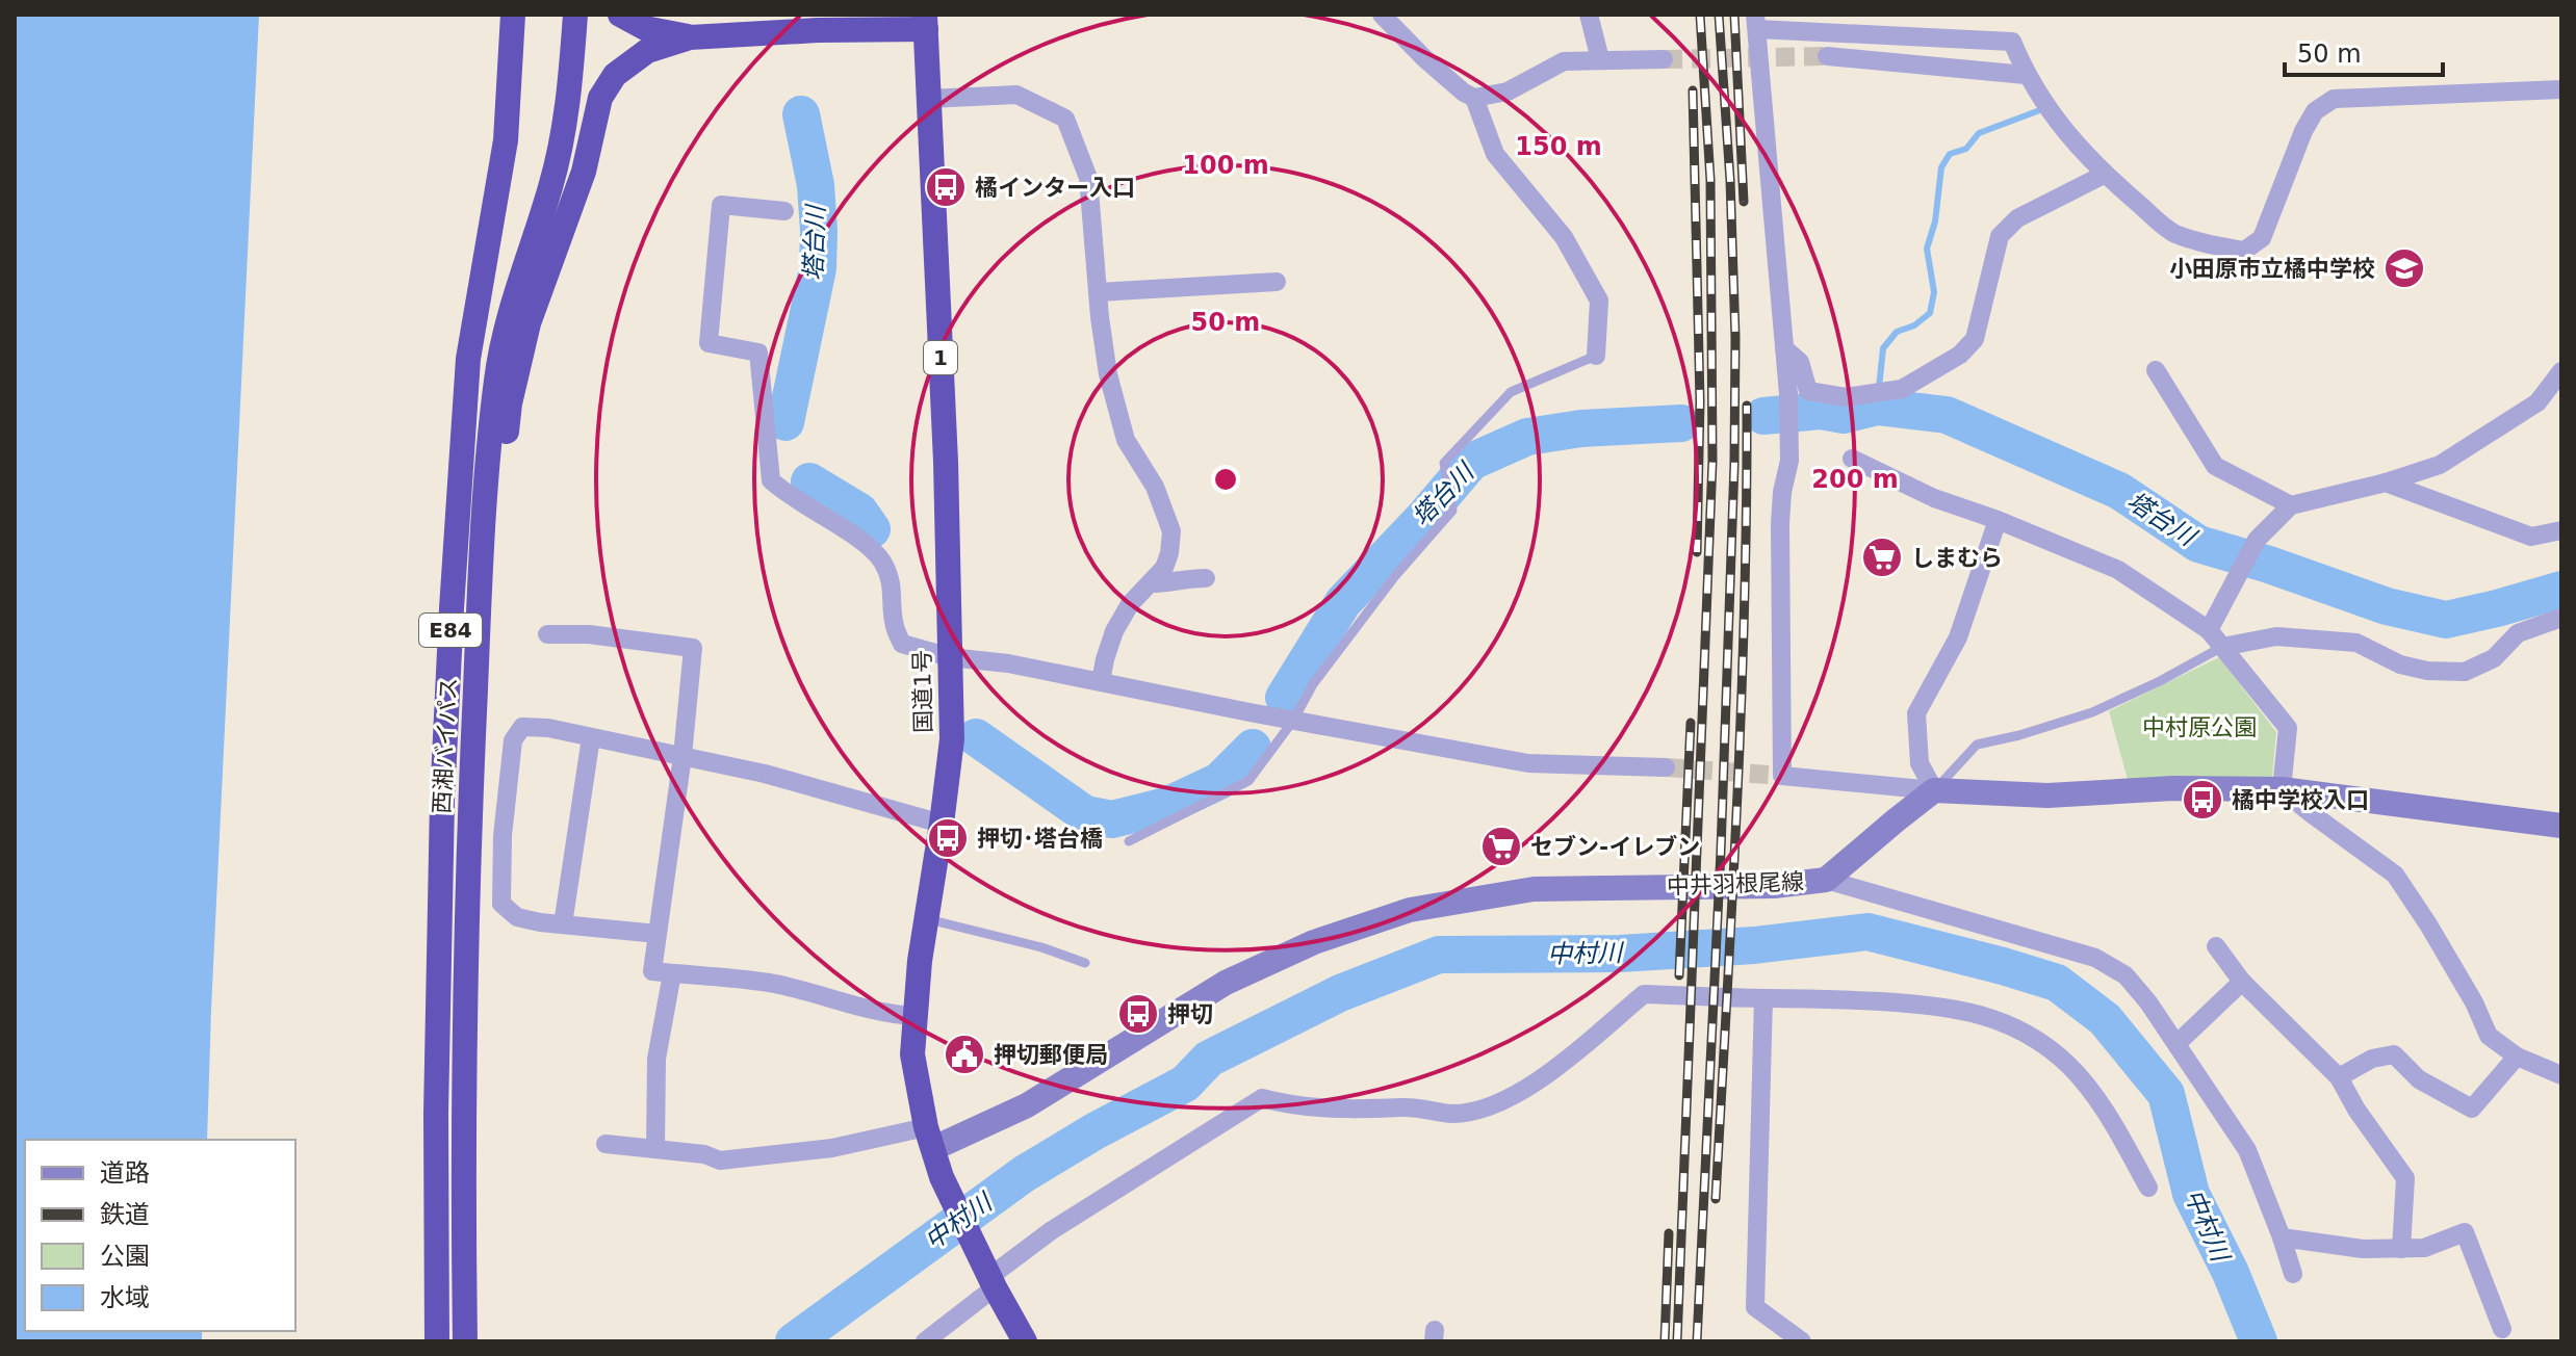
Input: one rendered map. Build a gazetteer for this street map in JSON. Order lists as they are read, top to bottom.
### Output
{
  "streets": {
    "highway": [
      "1",
      "E84",
      "国道1号",
      "西湘バイパス"
    ],
    "main road": ["中井羽根尾線"]
  },
  "crossings": [
    ["国道1号", "中井羽根尾線"]
  ],
  "water": ["塔台川", "中村川"],
  "parks": ["中村原公園"],
  "places": {
    "bus stop": [
      "橘インター入口",
      "橘中学校入口",
      "押切･塔台橋",
      "押切"
    ],
    "school or university": ["小田原市立橘中学校"],
    "supermarket": ["しまむら", "セブン-イレブン"],
    "public building": ["押切郵便局"]
  },
  "legend": [
    "道路",
    "鉄道",
    "公園",
    "水域"
  ],
  "scale_bar": "50 m",
  "rings": [
    "150 m",
    "100 m",
    "50 m",
    "200 m"
  ]
}
